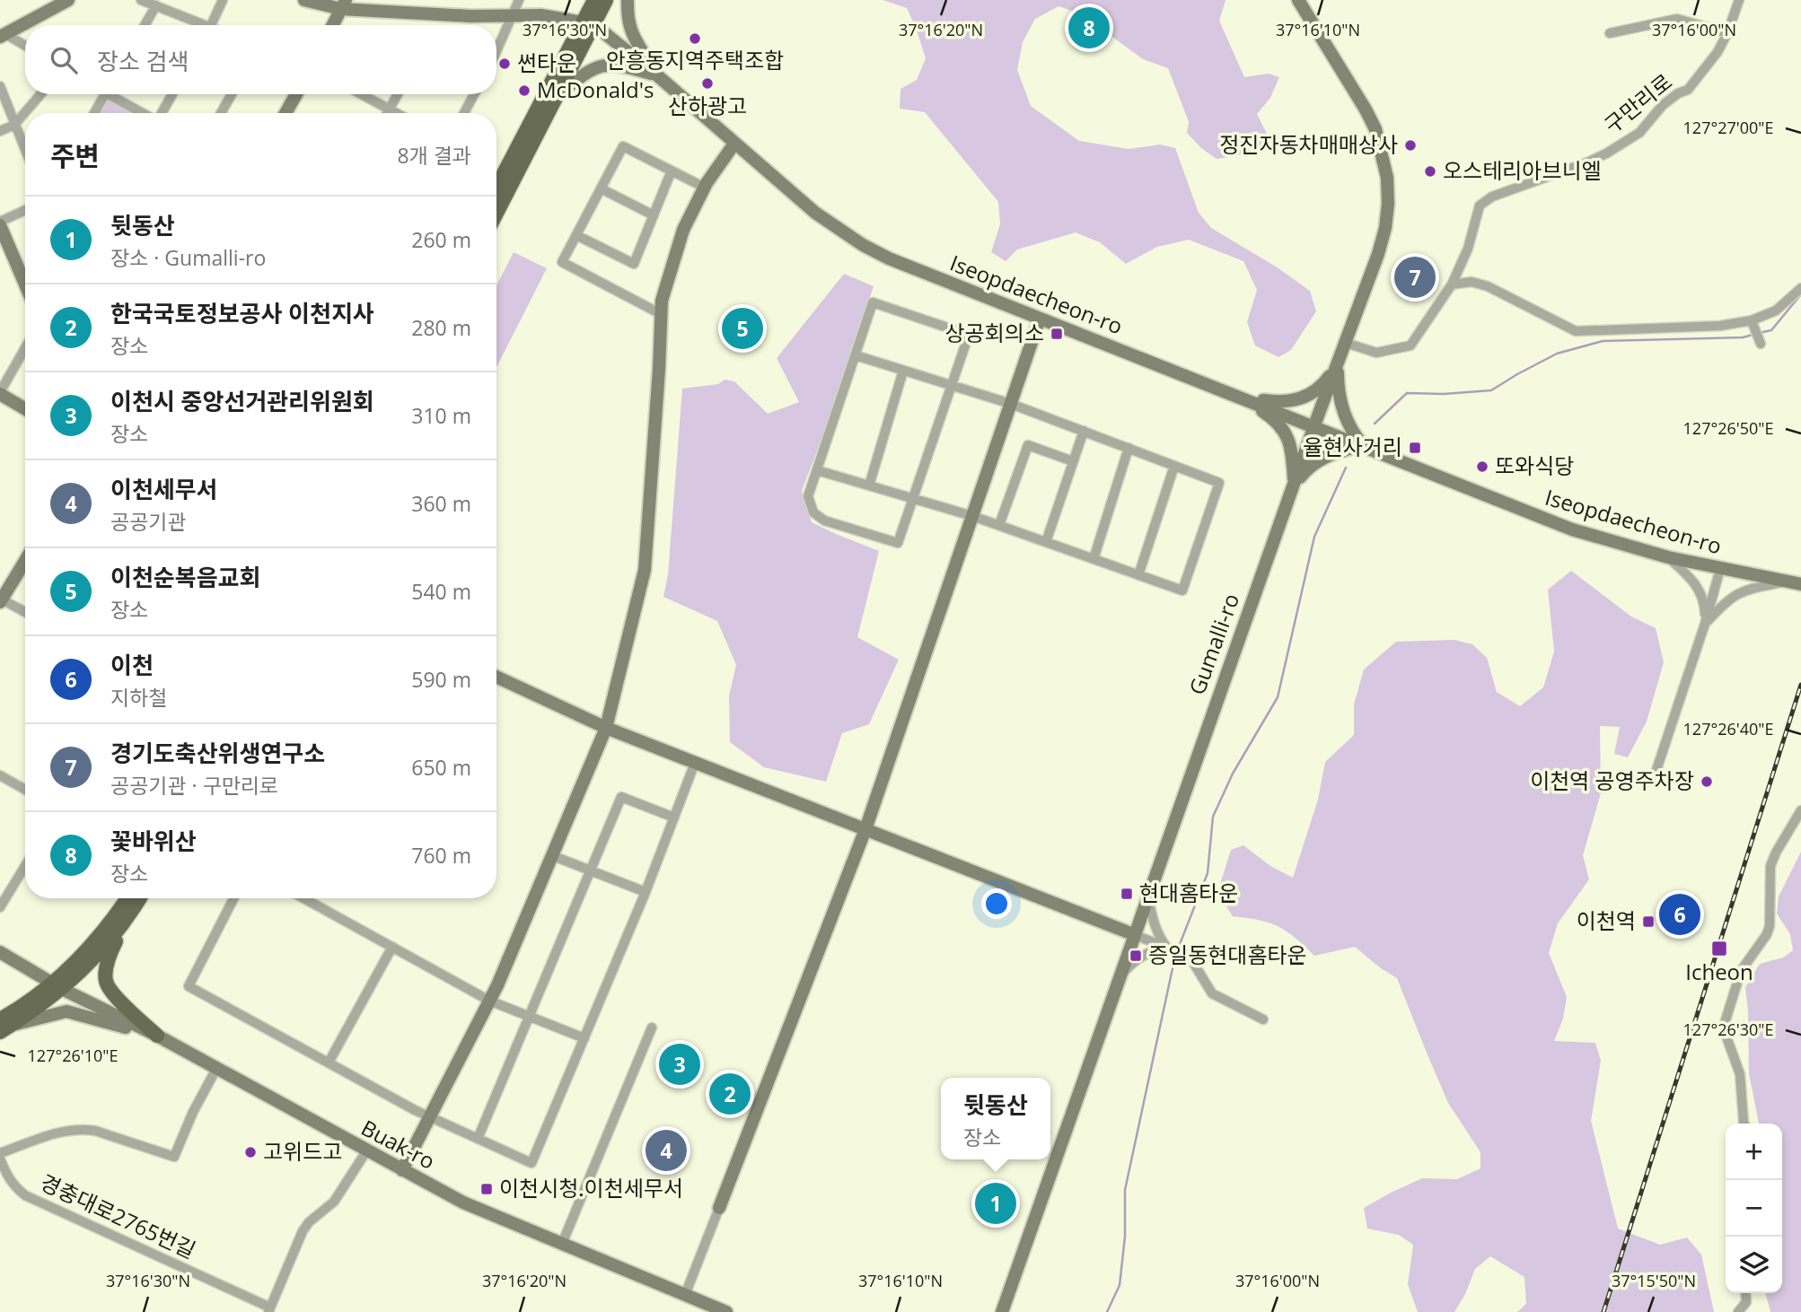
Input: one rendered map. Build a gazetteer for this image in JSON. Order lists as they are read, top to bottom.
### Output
{
  "streets": {
    "street": [
      "구만리로",
      "Iseopdaecheon-ro",
      "Gumalli-ro",
      "Buak-ro",
      "경충대로2765번길"
    ]
  },
  "crossings": [
    ["구만리로", "Gumalli-ro"],
    ["Iseopdaecheon-ro", "Gumalli-ro"]
  ],
  "places": {
    "other": [
      "안흥동지역주택조합",
      "썬타운",
      "산하광고",
      "McDonald's",
      "정진자동차매매상사",
      "오스테리아브니엘",
      "또와식당",
      "이천역 공영주차장",
      "고위드고"
    ],
    "transit": [
      "상공회의소",
      "율현사거리",
      "현대홈타운",
      "이천역",
      "Icheon",
      "증일동현대홈타운",
      "이천시청.이천세무서"
    ]
  },
  "page": {
    "pins": [
      "8",
      "7",
      "5",
      "6",
      "3",
      "2",
      "4",
      "1"
    ],
    "search": "장소 검색",
    "heading": ["주변", "8개 결과"],
    "list": [
      {
        "mark": "1",
        "name": "뒷동산",
        "note": "장소 · Gumalli-ro",
        "value": "260 m"
      },
      {
        "mark": "2",
        "name": "한국국토정보공사 이천지사",
        "note": "장소",
        "value": "280 m"
      },
      {
        "mark": "3",
        "name": "이천시 중앙선거관리위원회",
        "note": "장소",
        "value": "310 m"
      },
      {
        "mark": "4",
        "name": "이천세무서",
        "note": "공공기관",
        "value": "360 m"
      },
      {
        "mark": "5",
        "name": "이천순복음교회",
        "note": "장소",
        "value": "540 m"
      },
      {
        "mark": "6",
        "name": "이천",
        "note": "지하철",
        "value": "590 m"
      },
      {
        "mark": "7",
        "name": "경기도축산위생연구소",
        "note": "공공기관 · 구만리로",
        "value": "650 m"
      },
      {
        "mark": "8",
        "name": "꽃바위산",
        "note": "장소",
        "value": "760 m"
      }
    ],
    "popup": ["뒷동산", "장소"],
    "map_buttons": ["+", "−"]
  },
  "coordinates": [
    "37°16'30\"N",
    "37°16'20\"N",
    "37°16'10\"N",
    "37°16'00\"N",
    "127°27'00\"E",
    "127°26'50\"E",
    "127°26'40\"E",
    "127°26'30\"E",
    "127°26'10\"E",
    "37°15'50\"N"
  ]
}
